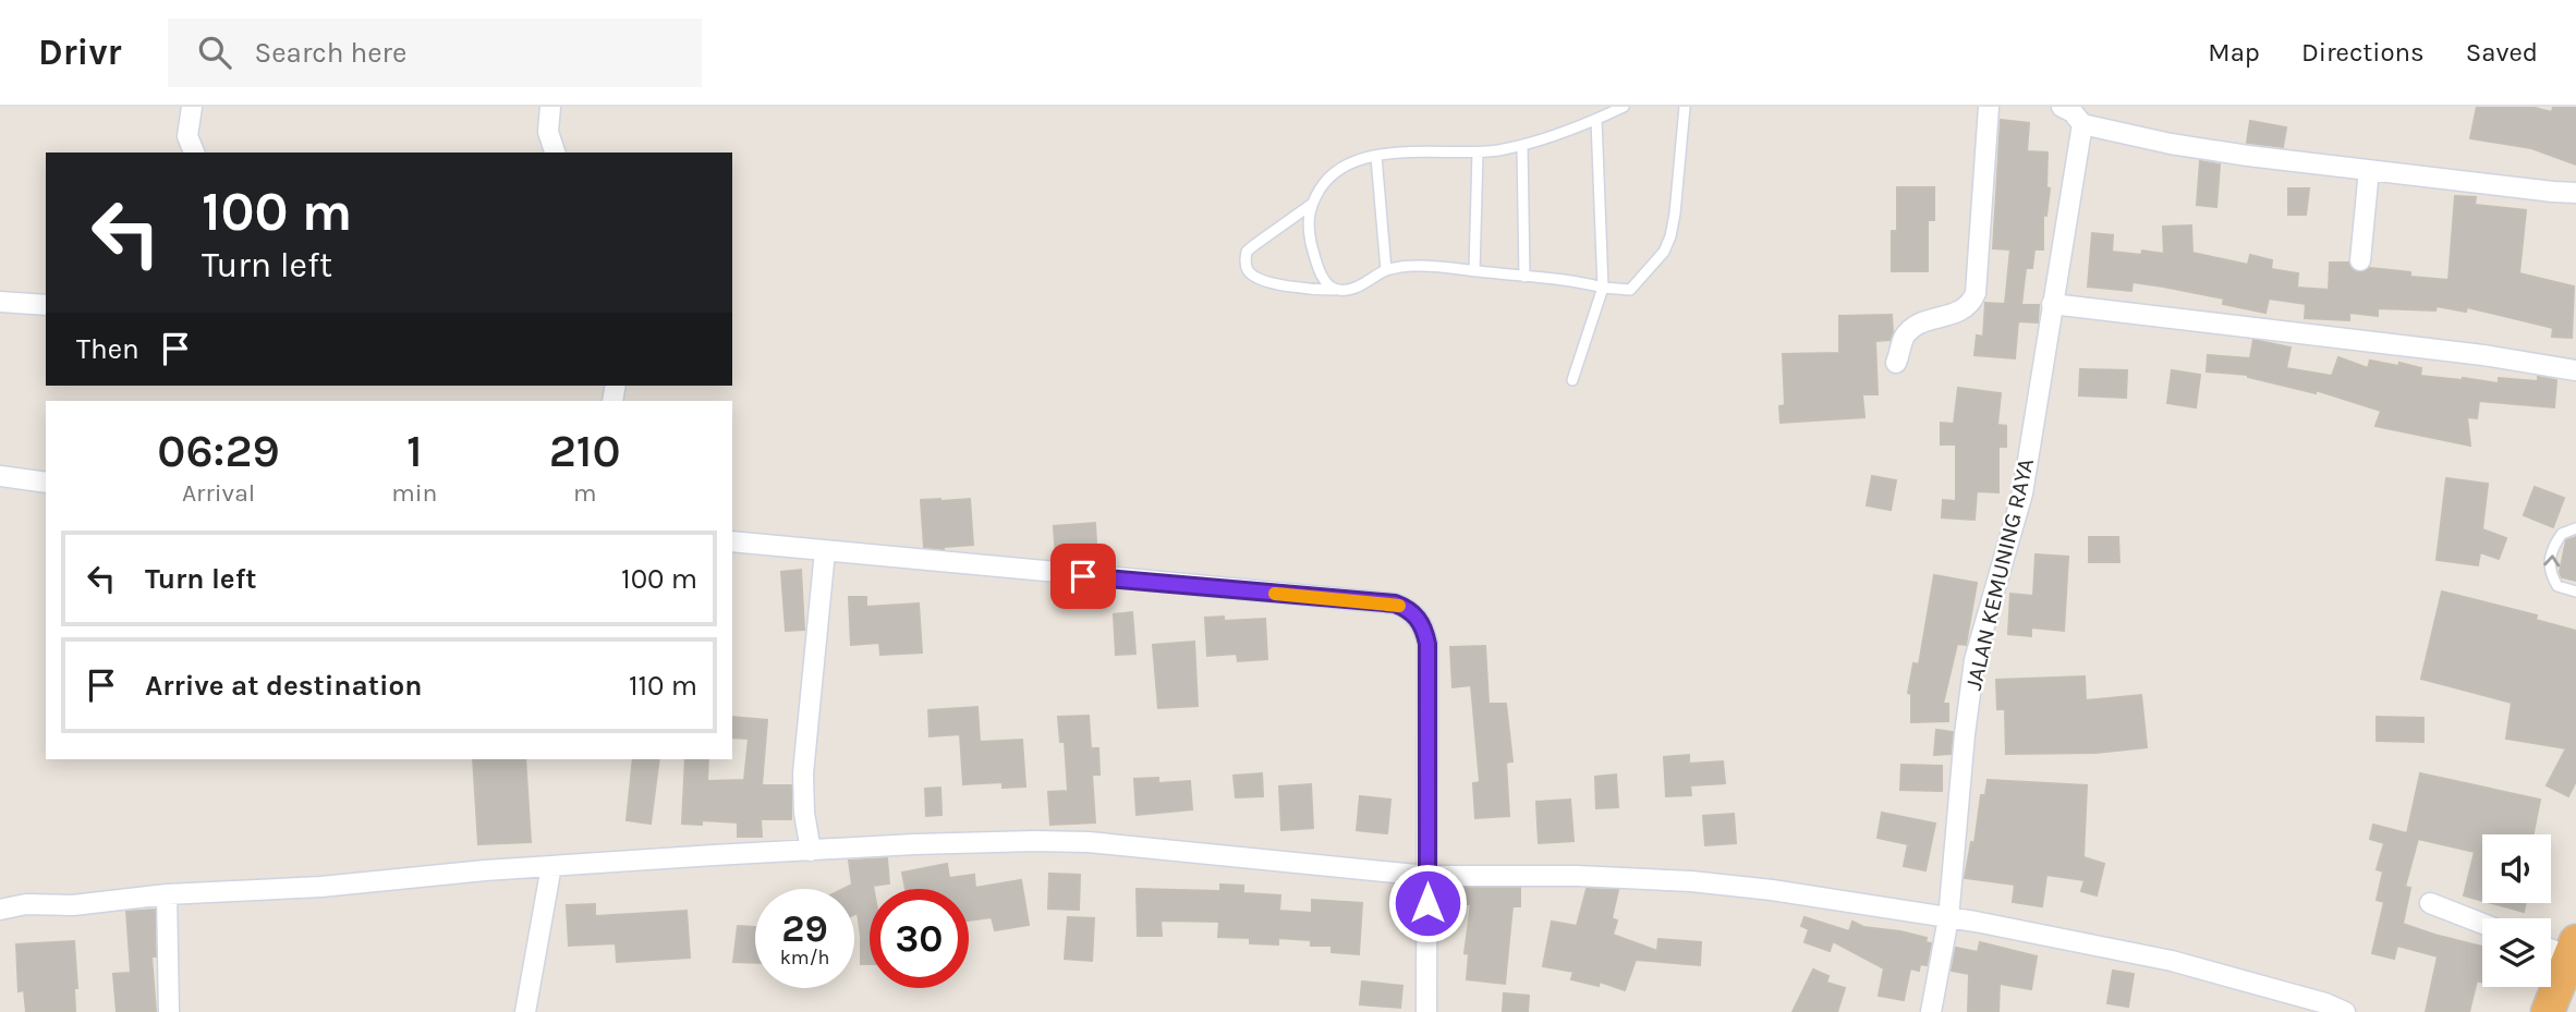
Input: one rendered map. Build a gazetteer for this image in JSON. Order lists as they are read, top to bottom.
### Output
{
  "streets": {
    "street": ["JALAN KEMUNING RAYA"]
  },
  "page": {
    "header": "Drivr",
    "search": "Search here",
    "nav": ["Map", "Directions", "Saved"],
    "turn": ["100 m", "Turn left"],
    "then": "Then",
    "eta": [
      "06:29",
      "Arrival",
      "1",
      "min",
      "210",
      "m"
    ],
    "list": [
      {
        "name": "Turn left",
        "value": "100 m"
      },
      {
        "name": "Arrive at destination",
        "value": "110 m"
      }
    ],
    "speed": "29 km/h",
    "limit": "30"
  }
}
